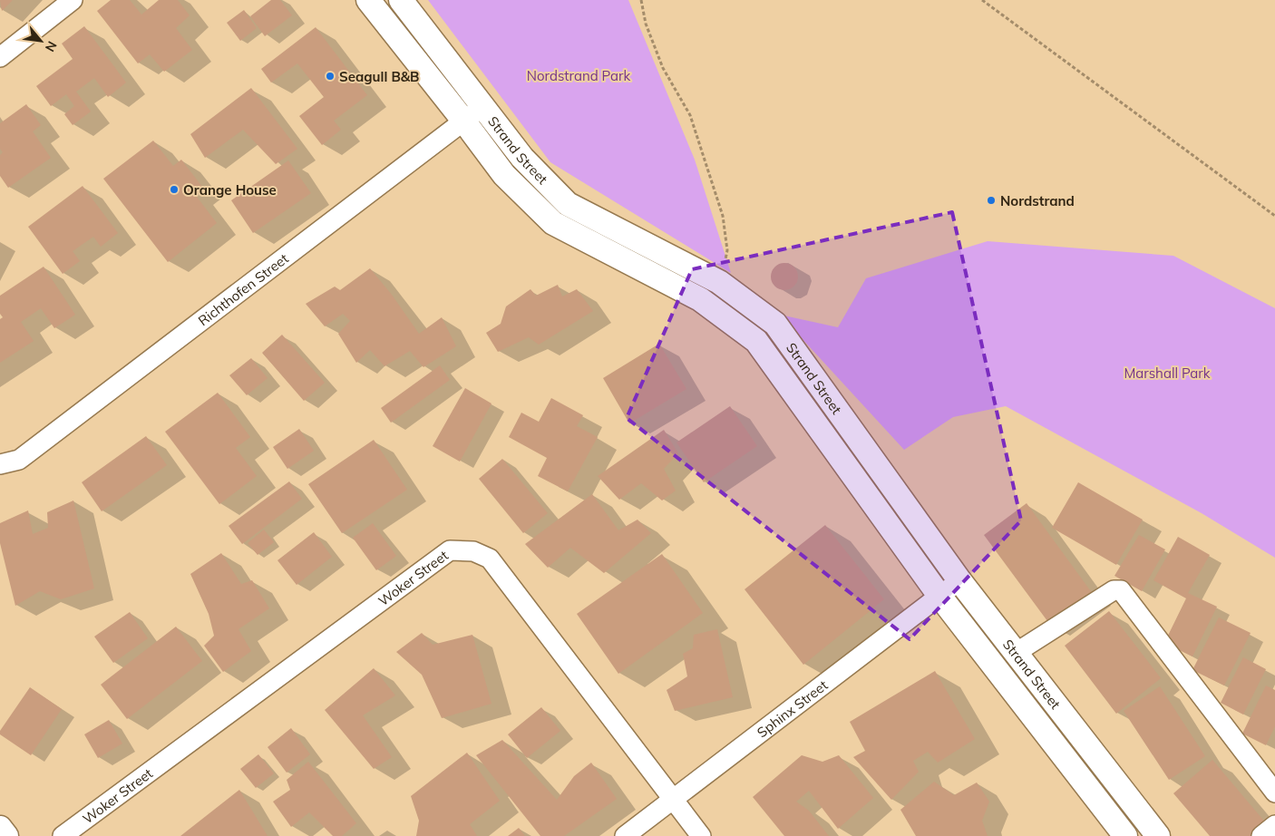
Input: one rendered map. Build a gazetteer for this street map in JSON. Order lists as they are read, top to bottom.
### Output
{
  "streets": {
    "street": [
      "Strand Street",
      "Richthofen Street",
      "Woker Street",
      "Sphinx Street"
    ]
  },
  "crossings": [
    ["Strand Street", "Richthofen Street"],
    ["Strand Street", "Sphinx Street"],
    ["Woker Street", "Sphinx Street"]
  ],
  "parks": ["Nordstrand Park", "Marshall Park"],
  "places": ["Seagull B&B", "Orange House", "Nordstrand"],
  "north": "bottom right"
}
